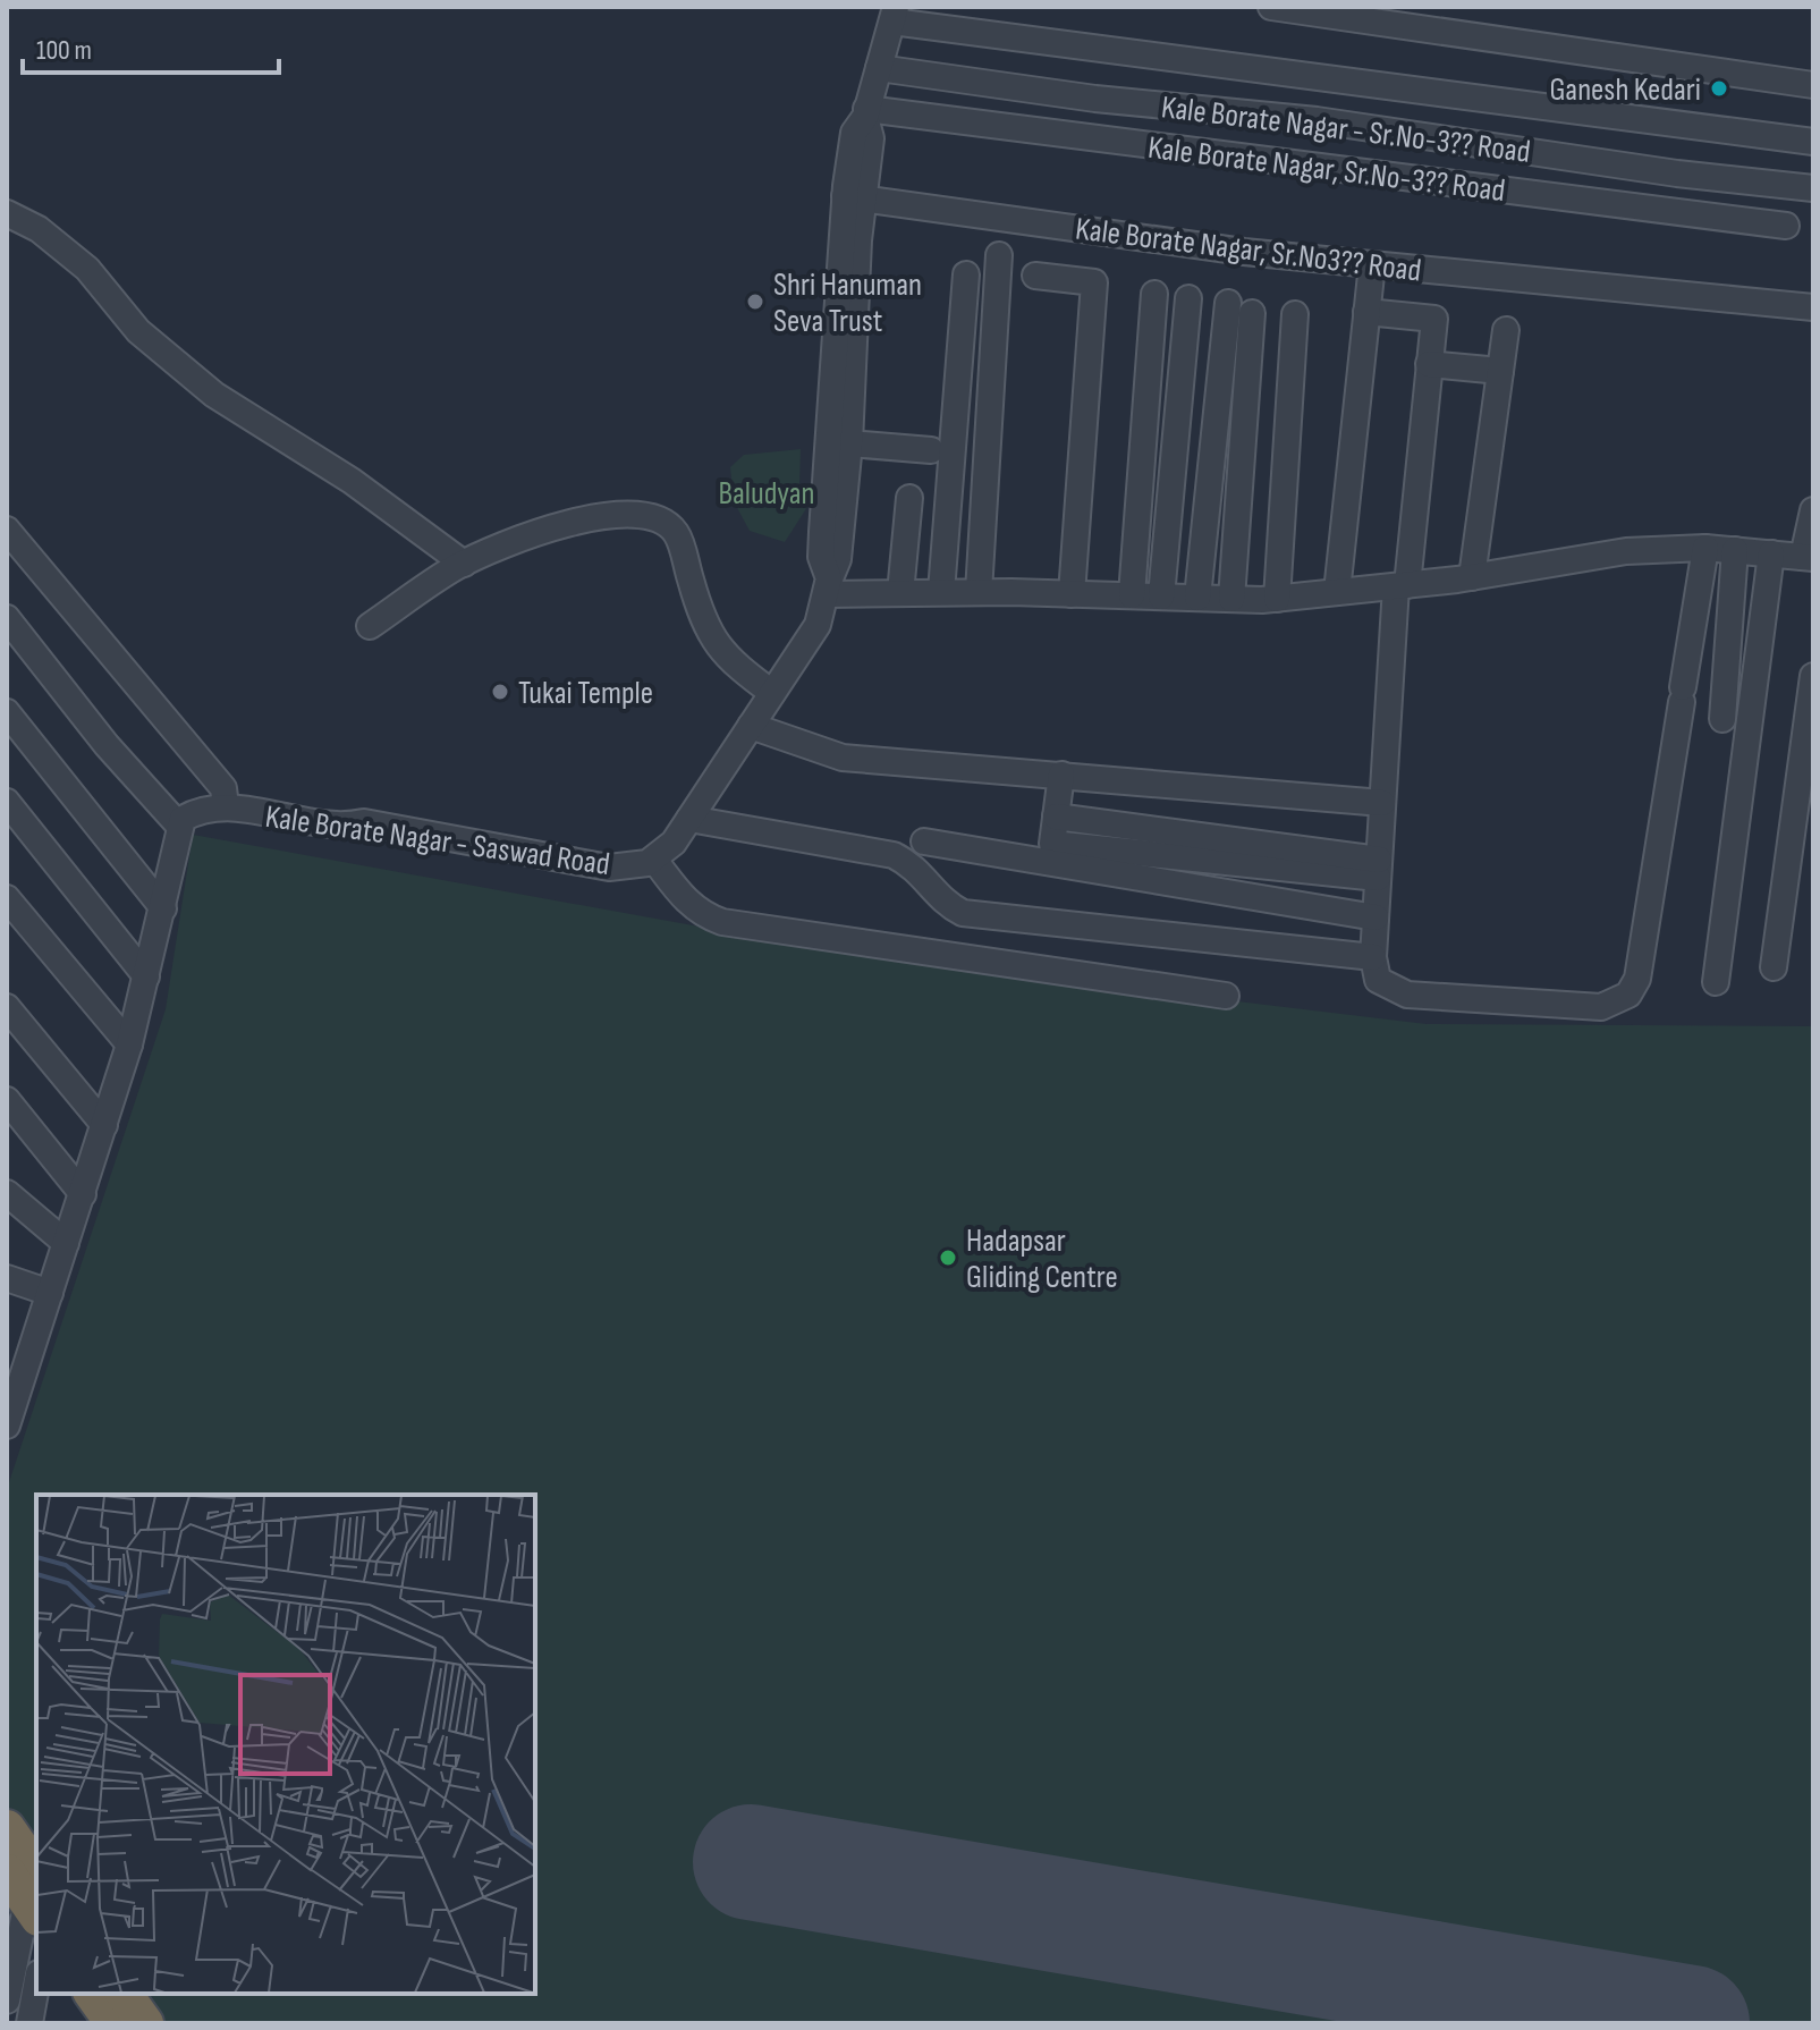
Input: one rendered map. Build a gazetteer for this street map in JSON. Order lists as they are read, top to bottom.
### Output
{
  "streets": {
    "street": [
      "Kale Borate Nagar - Sr.No-3?? Road",
      "Kale Borate Nagar, Sr.No-3?? Road",
      "Kale Borate Nagar, Sr.No3?? Road",
      "Kale Borate Nagar - Saswad Road"
    ]
  },
  "parks": ["Baludyan"],
  "places": [
    "Ganesh Kedari",
    "Shri Hanuman Seva Trust",
    "Tukai Temple",
    "Hadapsar Gliding Centre"
  ],
  "scale_bar": "100 m"
}
